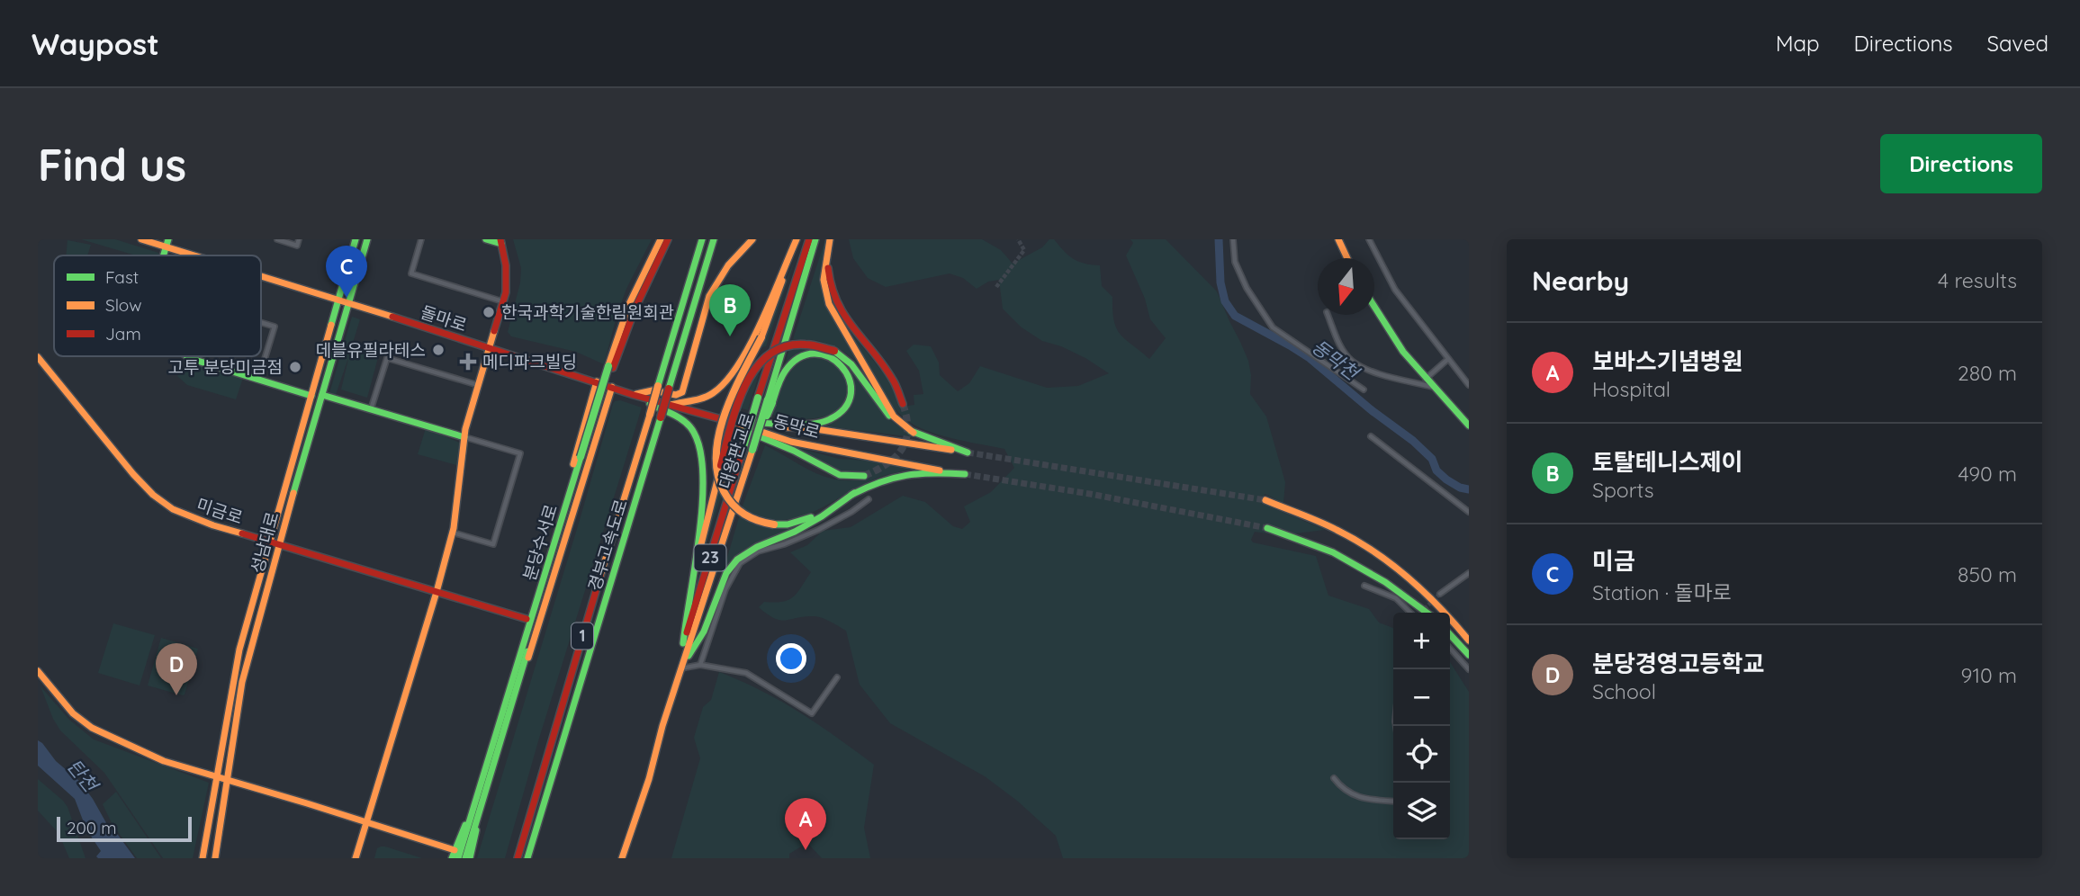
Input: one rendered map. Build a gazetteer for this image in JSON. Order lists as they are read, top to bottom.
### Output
{
  "streets": {
    "main road": [
      "돌마로",
      "동막로",
      "대왕판교로",
      "미금로",
      "성남대로",
      "분당수서로",
      "경부고속도로",
      "23",
      "1"
    ]
  },
  "crossings": [
    ["돌마로", "동막로"],
    ["돌마로", "성남대로"],
    ["미금로", "성남대로"]
  ],
  "water": ["동막천", "탄천"],
  "places": {
    "other": ["한국과학기술한림원회관", "데블유필라테스", "고투 분당미금점"],
    "health": ["메디파크빌딩"]
  },
  "legend": ["Fast", "Slow", "Jam"],
  "scale_bar": "200 m",
  "north": "bottom",
  "page": {
    "header": "Waypost",
    "nav": ["Map", "Directions", "Saved"],
    "buttons": "Directions",
    "title": "Find us",
    "heading": ["Nearby", "4 results"],
    "pins": [
      "C",
      "B",
      "D",
      "A"
    ],
    "list": [
      {
        "mark": "A",
        "name": "보바스기념병원",
        "note": "Hospital",
        "value": "280 m"
      },
      {
        "mark": "B",
        "name": "토탈테니스제이",
        "note": "Sports",
        "value": "490 m"
      },
      {
        "mark": "C",
        "name": "미금",
        "note": "Station · 돌마로",
        "value": "850 m"
      },
      {
        "mark": "D",
        "name": "분당경영고등학교",
        "note": "School",
        "value": "910 m"
      }
    ],
    "map_buttons": ["+", "−"],
    "scale": "200 m"
  }
}
